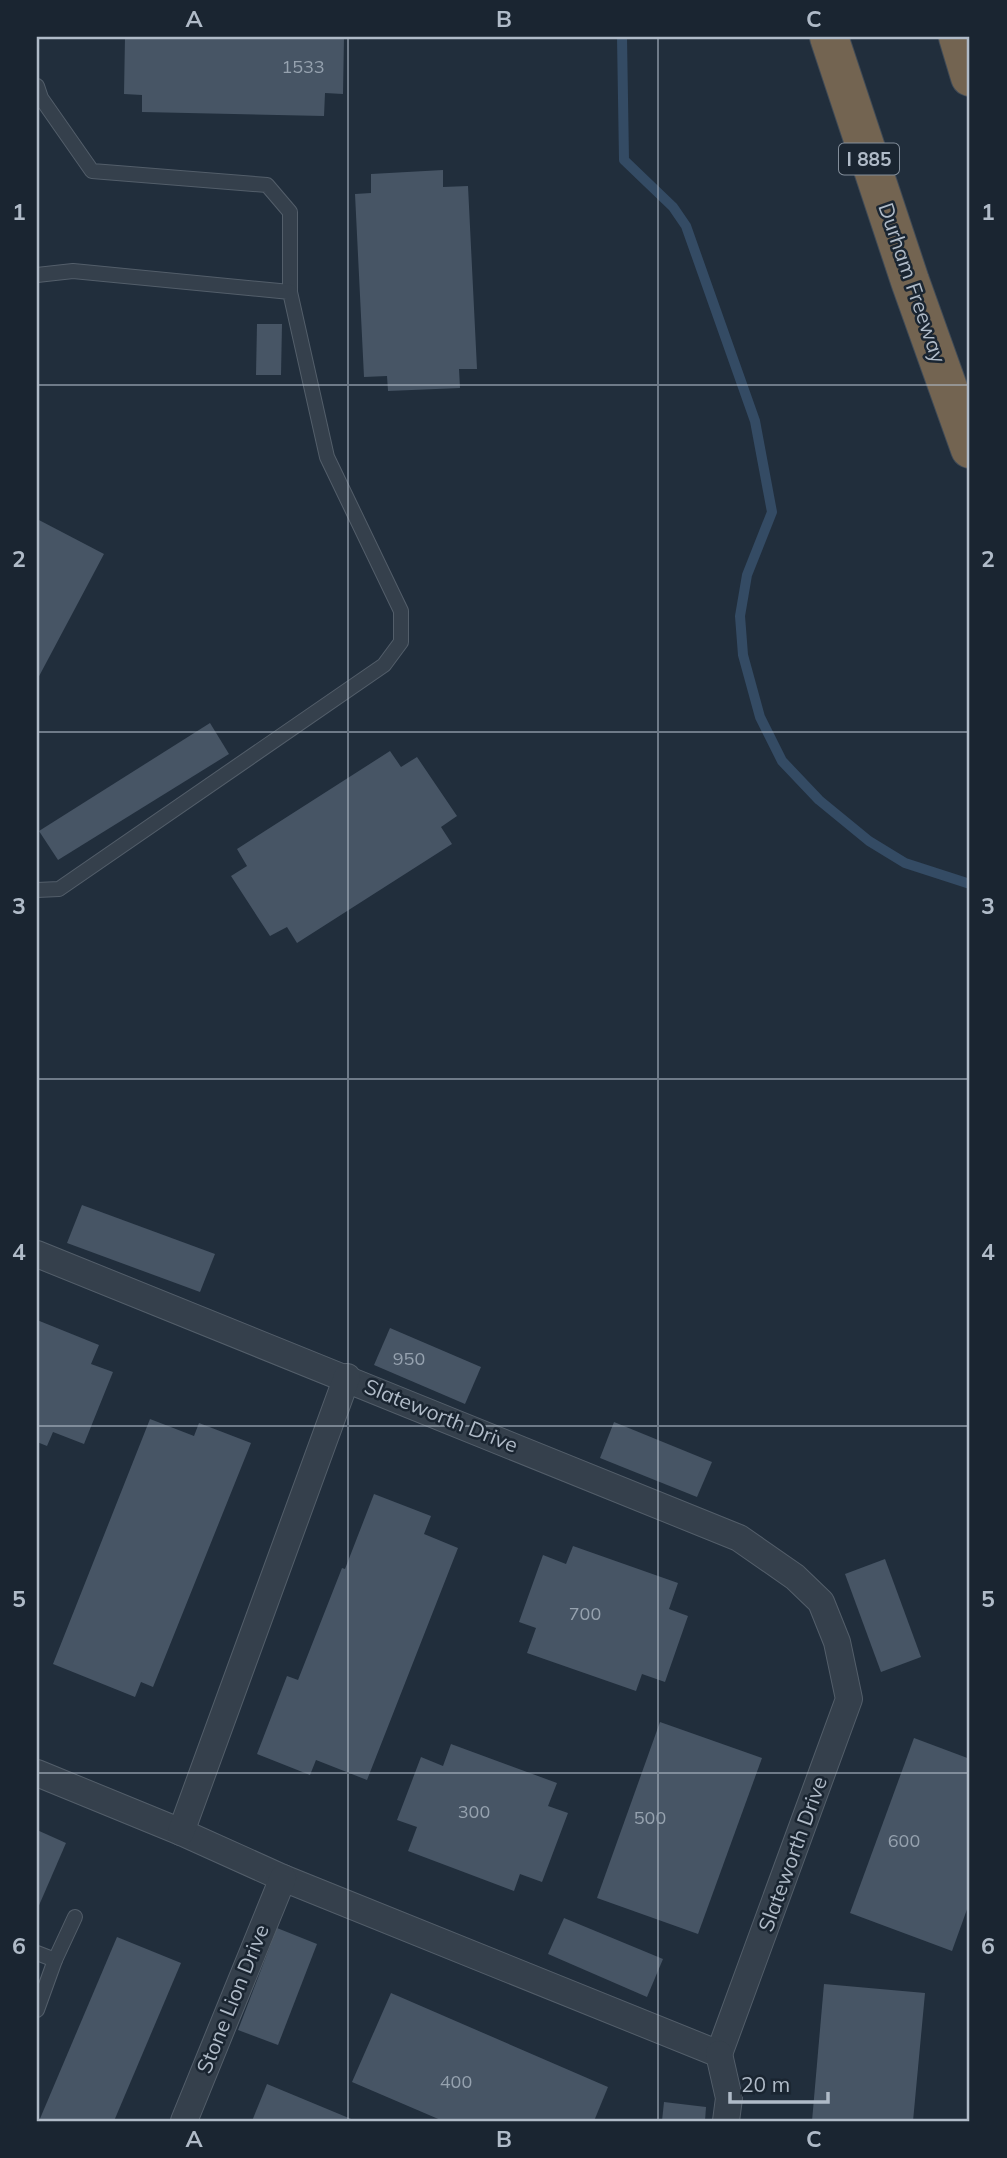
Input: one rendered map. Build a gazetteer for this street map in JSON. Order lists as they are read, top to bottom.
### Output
{
  "streets": {
    "highway": ["I 885", "Durham Freeway"],
    "street": ["Slateworth Drive", "Stone Lion Drive"]
  },
  "house_numbers": [
    "1533",
    "950",
    "700",
    "300",
    "500",
    "600",
    "400"
  ],
  "scale_bar": "20 m",
  "grid": {
    "columns": ["A", "B", "C"],
    "rows": [
      "1",
      "2",
      "3",
      "4",
      "5",
      "6"
    ]
  }
}
